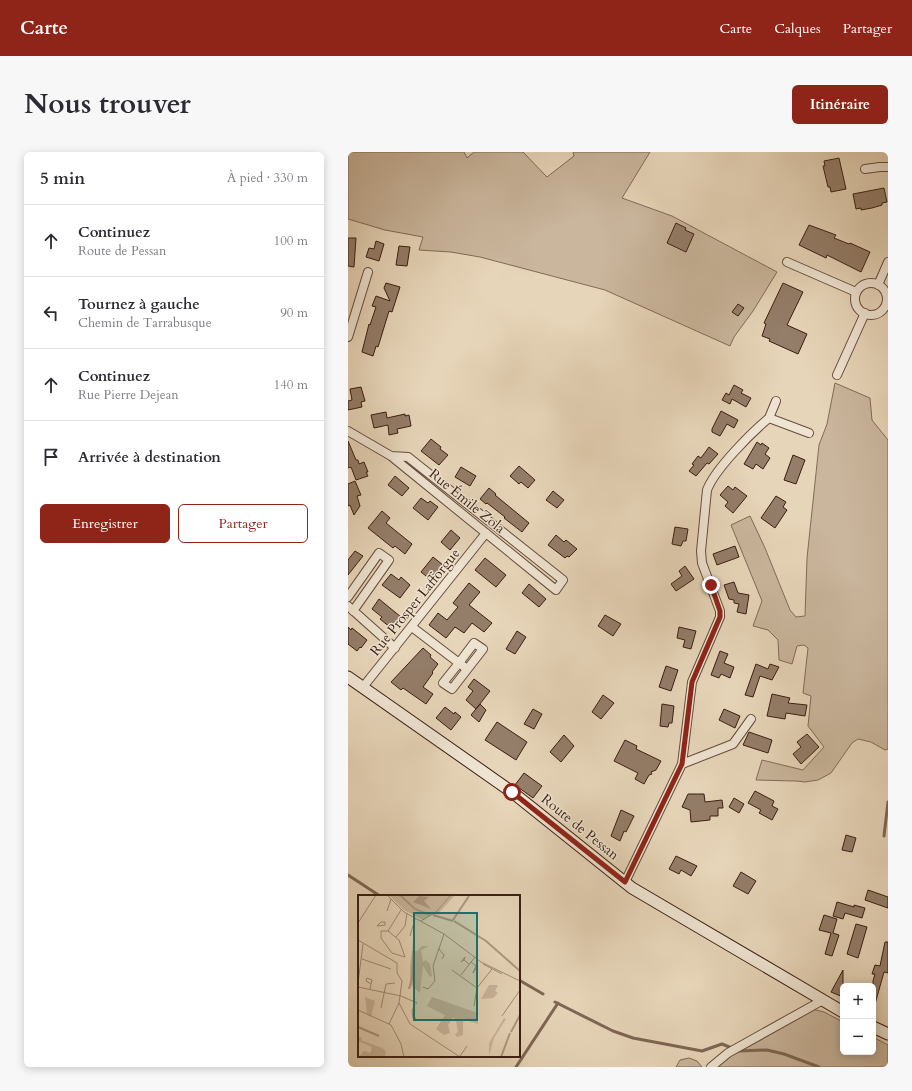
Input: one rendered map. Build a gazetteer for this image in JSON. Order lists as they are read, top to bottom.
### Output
{
  "streets": {
    "main road": ["Route de Pessan"],
    "street": ["Rue Émile Zola", "Rue Prosper Lafforgue"]
  },
  "crossings": [
    ["Rue Émile Zola", "Rue Prosper Lafforgue"],
    ["Rue Prosper Lafforgue", "Route de Pessan"]
  ],
  "page": {
    "header": "Carte",
    "nav": ["Carte", "Calques", "Partager"],
    "title": "Nous trouver",
    "buttons": [
      "Itinéraire",
      ["Enregistrer", "Partager"]
    ],
    "heading": ["5 min", "À pied · 330 m"],
    "list": [
      ["Continuez", "Route de Pessan", "100 m"],
      ["Tournez à gauche", "Chemin de Tarrabusque", "90 m"],
      ["Continuez", "Rue Pierre Dejean", "140 m"],
      "Arrivée à destination"
    ],
    "map_buttons": ["+", "−"]
  }
}
